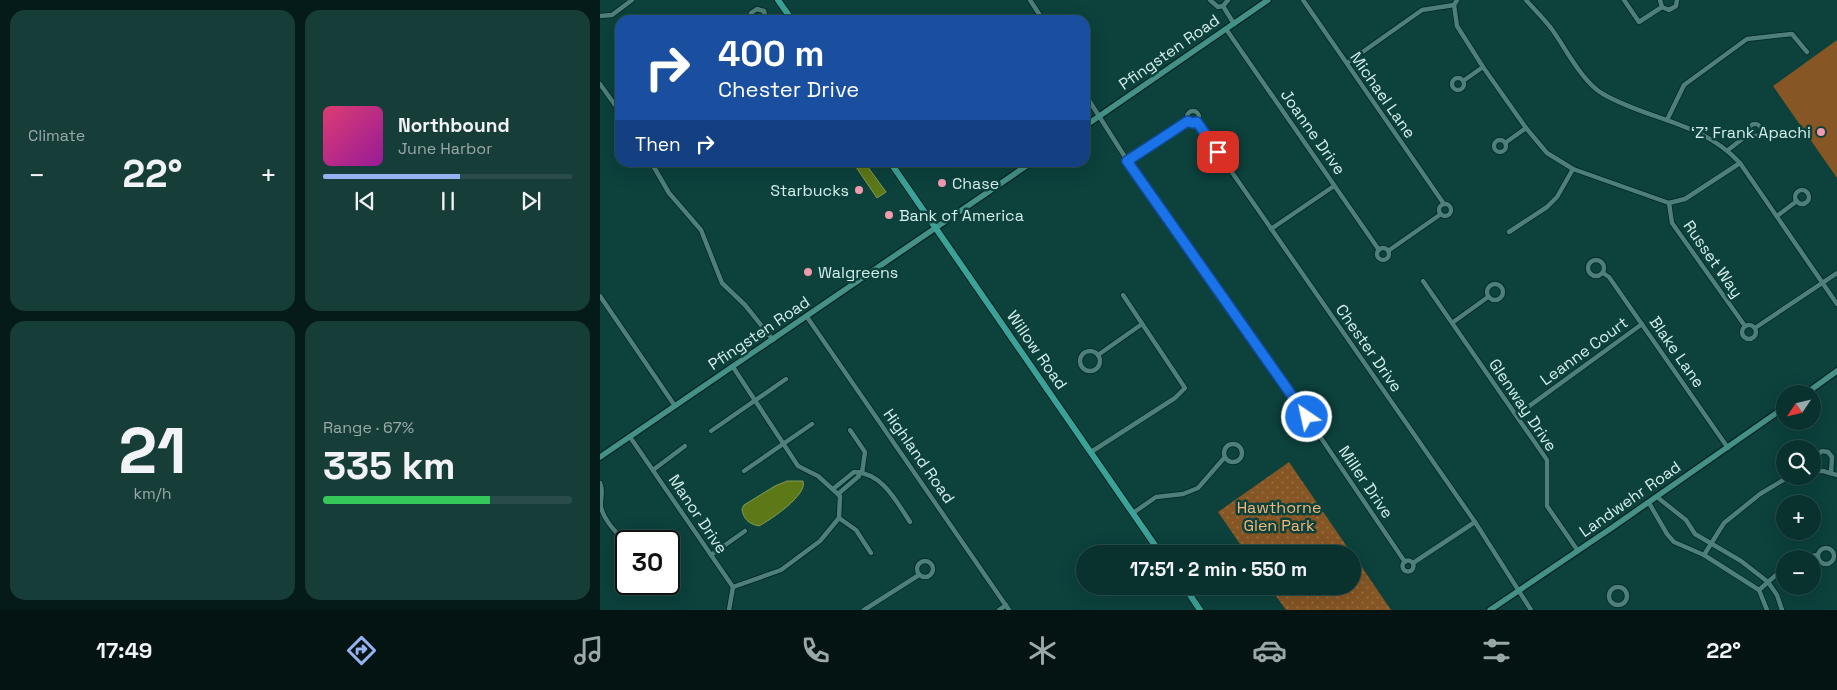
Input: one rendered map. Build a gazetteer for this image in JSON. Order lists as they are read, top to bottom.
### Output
{
  "streets": {
    "main road": ["Pfingsten Road", "Willow Road", "Landwehr Road"],
    "street": [
      "Michael Lane",
      "Joanne Drive",
      "Russet Way",
      "Chester Drive",
      "Leanne Court",
      "Blake Lane",
      "Glenway Drive",
      "Highland Road",
      "Miller Drive",
      "Manor Drive"
    ]
  },
  "crossings": [
    ["Pfingsten Road", "Joanne Drive"],
    ["Pfingsten Road", "Willow Road"],
    ["Pfingsten Road", "Highland Road"],
    ["Pfingsten Road", "Miller Drive"],
    ["Pfingsten Road", "Manor Drive"],
    ["Chester Drive", "Landwehr Road"],
    ["Leanne Court", "Blake Lane"],
    ["Leanne Court", "Glenway Drive"],
    ["Blake Lane", "Landwehr Road"],
    ["Glenway Drive", "Landwehr Road"]
  ],
  "parks": ["Hawthorne Glen Park"],
  "places": [
    "‘Z’ Frank Apachi",
    "Chase",
    "Starbucks",
    "Bank of America",
    "Walgreens"
  ],
  "north": "bottom left",
  "page": {
    "tile": [
      "Climate",
      ["21", "km/h"],
      ["Range · 67%", "335 km"]
    ],
    "turn": ["400 m", "Chester Drive"],
    "song": ["Northbound", "June Harbor"],
    "then": "Then",
    "heat": ["−", "22°", "+"],
    "map_buttons": ["+", "−"],
    "limit": "30",
    "trip": "17:51 · 2 min · 550 m",
    "tabs": ["17:49", "22°"]
  }
}
